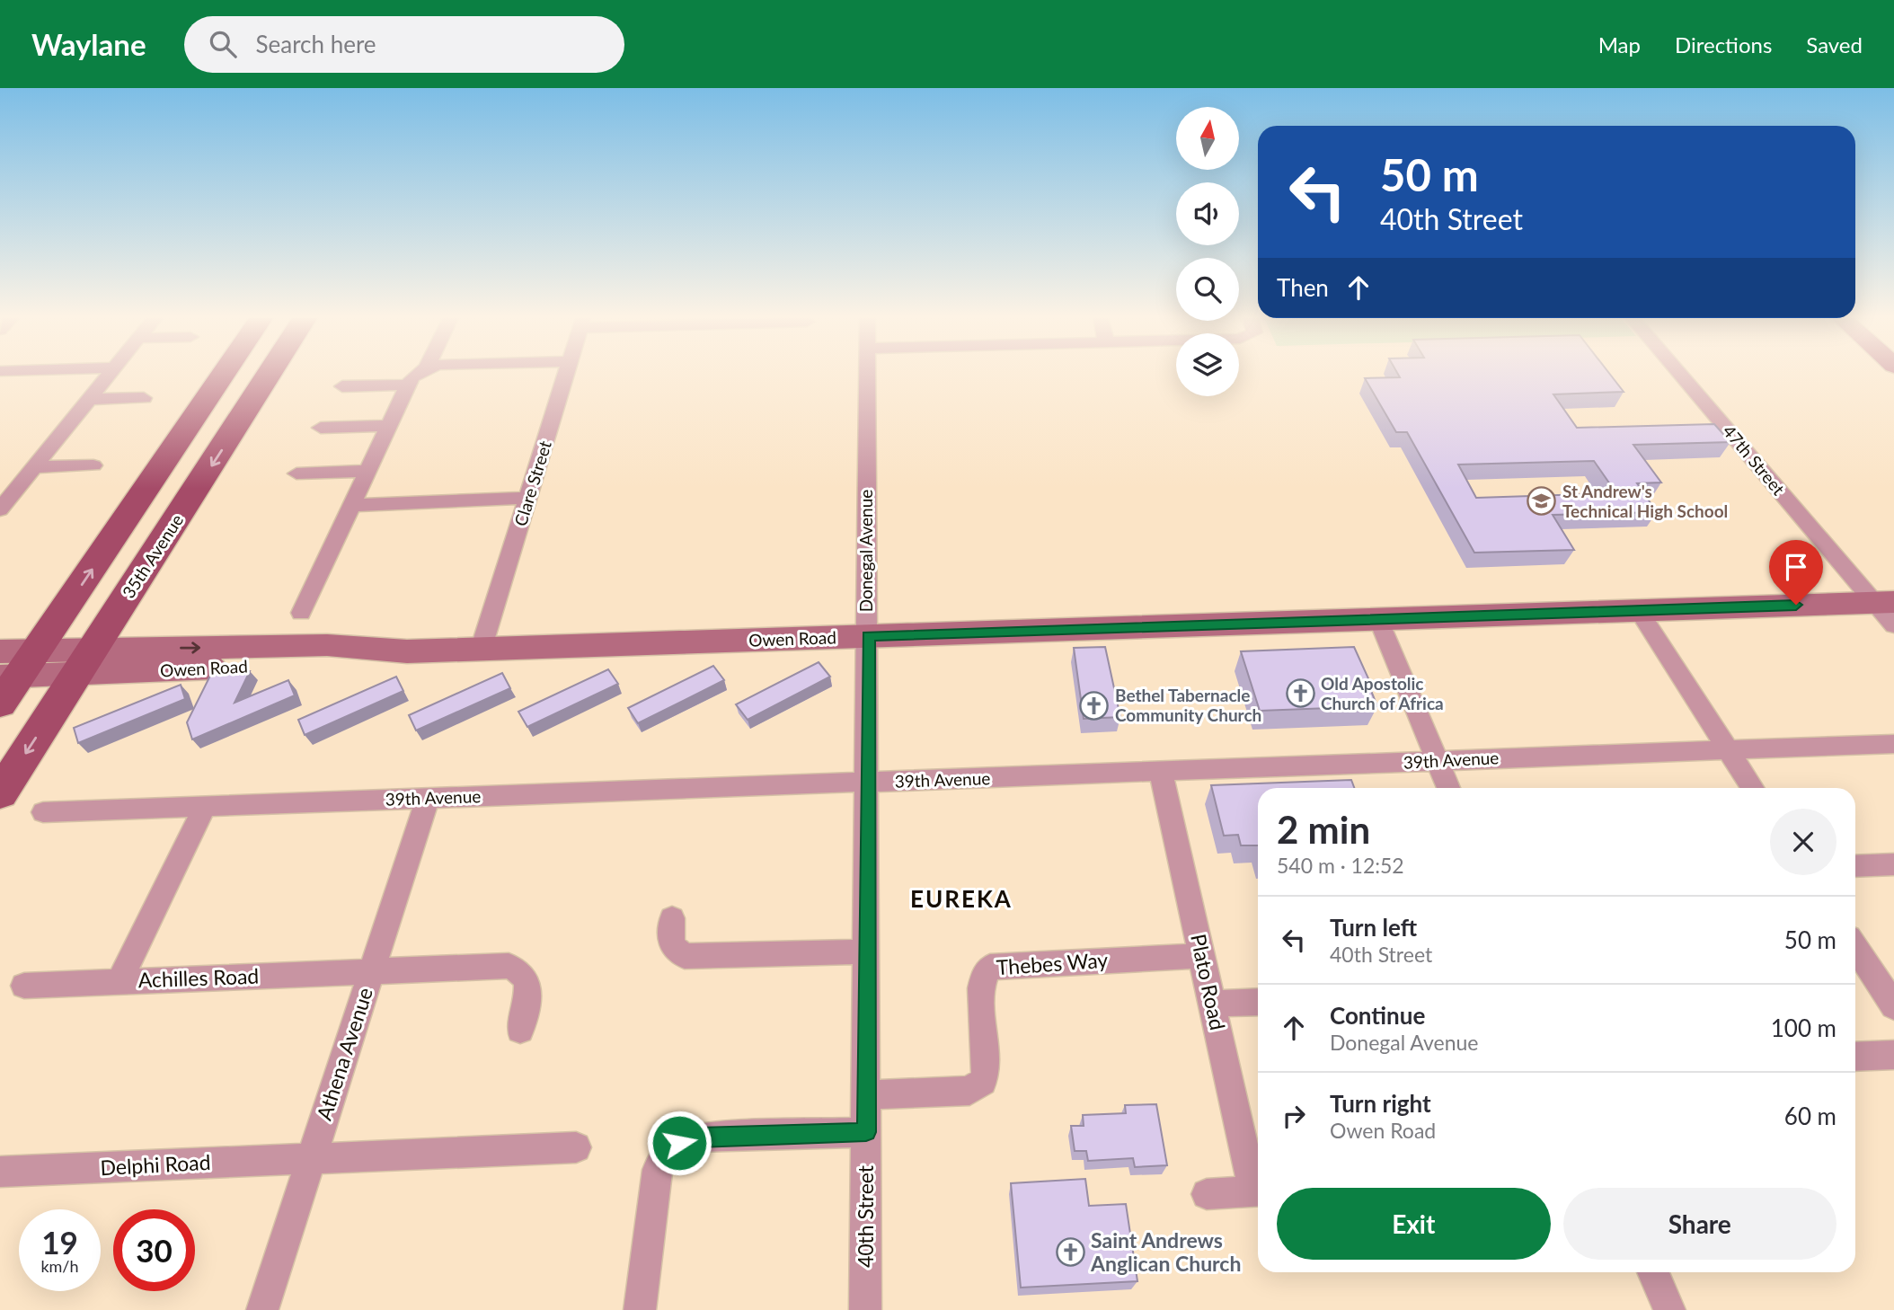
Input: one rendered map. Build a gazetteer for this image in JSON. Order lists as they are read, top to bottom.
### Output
{
  "streets": {
    "main road": ["35th Avenue"],
    "street": [
      "47th Street",
      "Clare Street",
      "Donegal Avenue",
      "Owen Road",
      "39th Avenue",
      "Thebes Way",
      "Achilles Road",
      "Plato Road",
      "Athena Avenue",
      "Delphi Road",
      "40th Street"
    ]
  },
  "crossings": [
    ["47th Street", "Owen Road"],
    ["Clare Street", "Owen Road"],
    ["Donegal Avenue", "Owen Road"],
    ["Donegal Avenue", "39th Avenue"],
    ["Donegal Avenue", "40th Street"],
    ["35th Avenue", "Owen Road"],
    ["39th Avenue", "Plato Road"],
    ["39th Avenue", "Athena Avenue"],
    ["39th Avenue", "40th Street"],
    ["Thebes Way", "Plato Road"],
    ["Thebes Way", "40th Street"],
    ["Achilles Road", "Athena Avenue"],
    ["Athena Avenue", "Delphi Road"]
  ],
  "districts": ["EUREKA"],
  "places": {
    "school or university": ["St Andrew's Technical High School"],
    "church": ["Old Apostolic Church of Africa", "Bethel Tabernacle Community Church", "Saint Andrews Anglican Church"]
  },
  "north": "top",
  "page": {
    "header": "Waylane",
    "search": "Search here",
    "nav": ["Map", "Directions", "Saved"],
    "turn": ["50 m", "40th Street"],
    "then": "Then",
    "heading": ["2 min", "540 m · 12:52"],
    "list": [
      {
        "name": "Turn left",
        "note": "40th Street",
        "value": "50 m"
      },
      {
        "name": "Continue",
        "note": "Donegal Avenue",
        "value": "100 m"
      },
      {
        "name": "Turn right",
        "note": "Owen Road",
        "value": "60 m"
      }
    ],
    "buttons": ["Exit", "Share"],
    "speed": "19 km/h",
    "limit": "30"
  }
}
